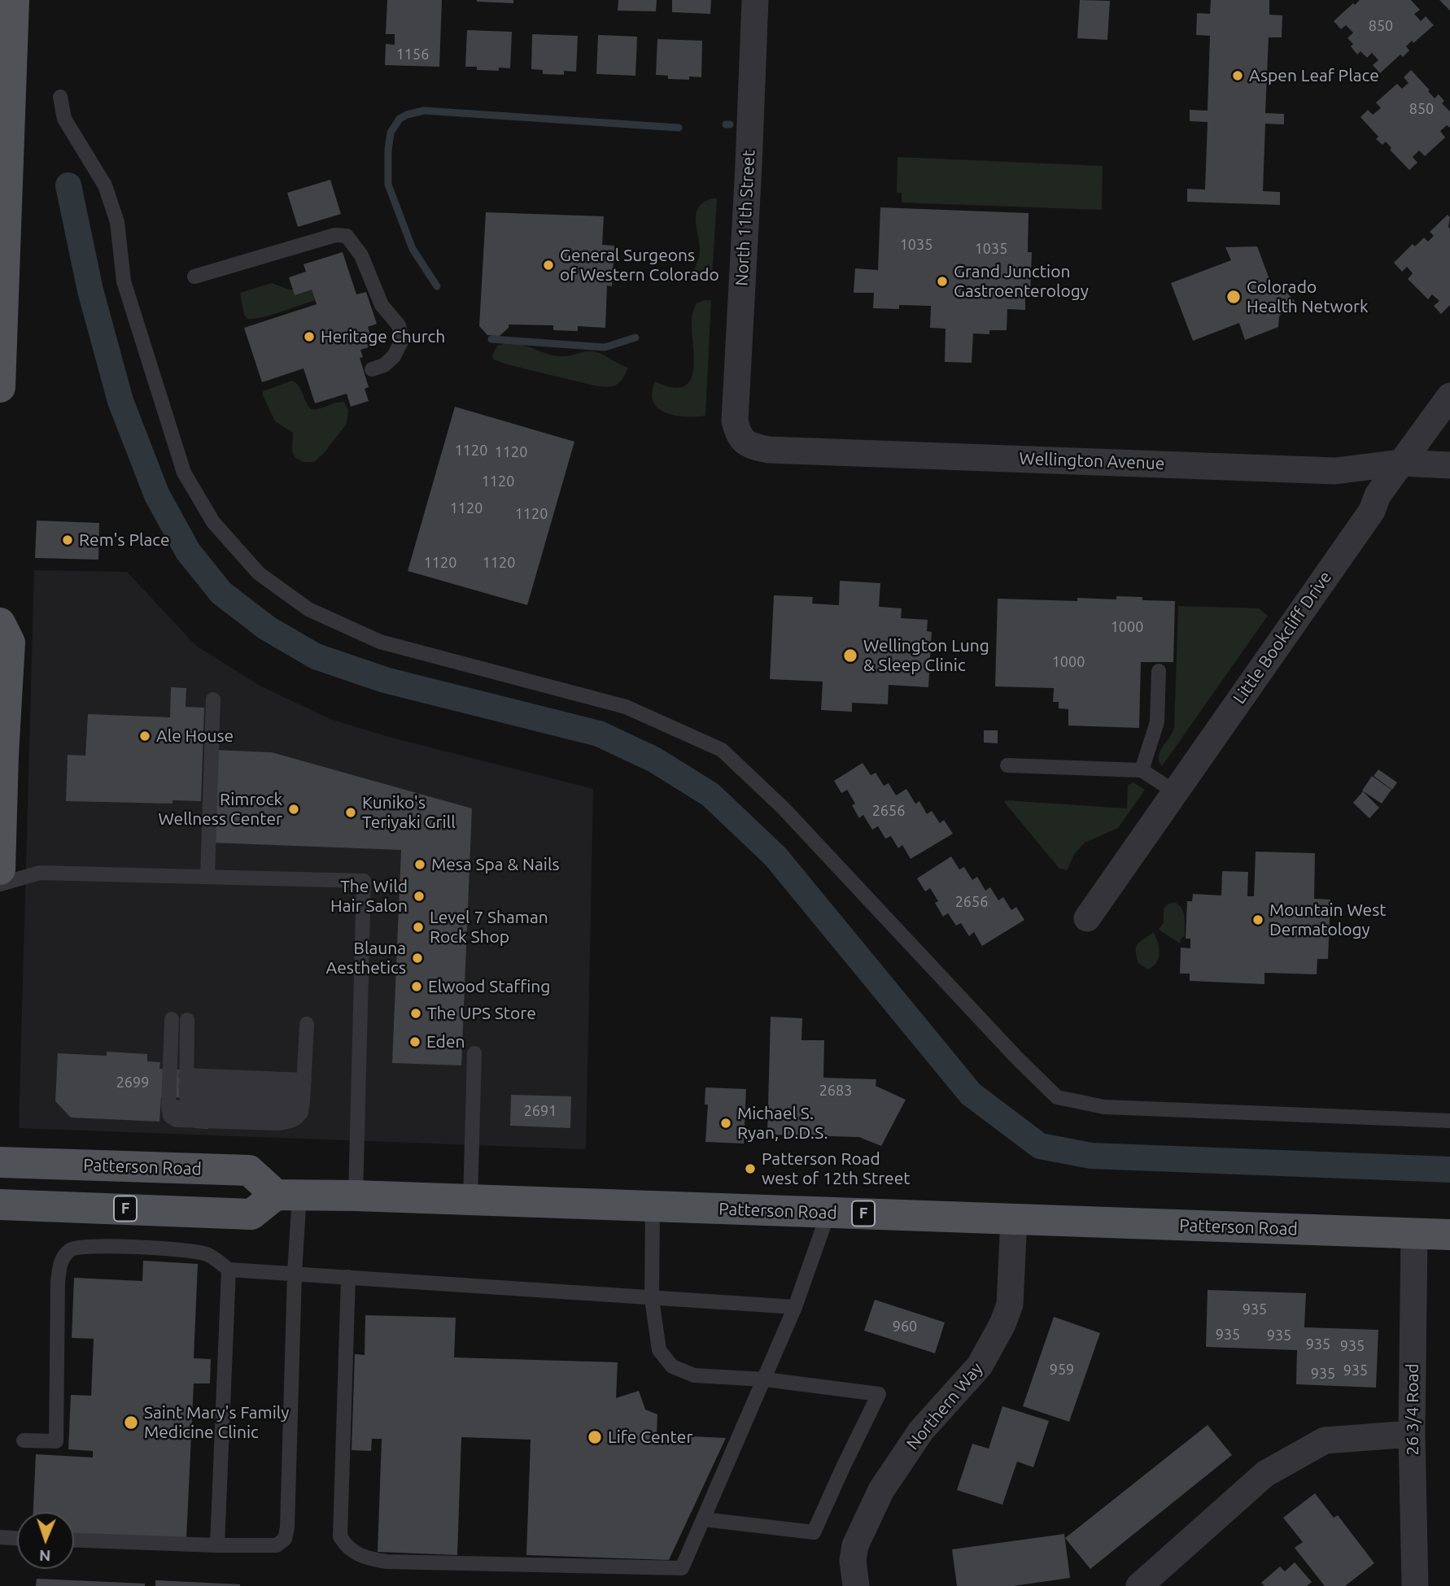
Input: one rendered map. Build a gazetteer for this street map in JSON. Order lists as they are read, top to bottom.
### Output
{
  "streets": {
    "main road": ["Patterson Road", "F"],
    "street": [
      "North 11th Street",
      "Wellington Avenue",
      "Little Bookcliff Drive",
      "Northern Way",
      "26 3/4 Road"
    ]
  },
  "crossings": [
    ["North 11th Street", "Wellington Avenue"],
    ["Wellington Avenue", "Little Bookcliff Drive"],
    ["Patterson Road", "F"],
    ["Patterson Road", "Northern Way"],
    ["Patterson Road", "26 3/4 Road"]
  ],
  "places": [
    "Aspen Leaf Place",
    "General Surgeons of Western Colorado",
    "Grand Junction Gastroenterology",
    "Colorado Health Network",
    "Heritage Church",
    "Rem's Place",
    "Wellington Lung & Sleep Clinic",
    "Ale House",
    "Rimrock Wellness Center",
    "Kuniko's Teriyaki Grill",
    "Mesa Spa & Nails",
    "The Wild Hair Salon",
    "Mountain West Dermatology",
    "Level 7 Shaman Rock Shop",
    "Blauna Aesthetics",
    "Elwood Staffing",
    "The UPS Store",
    "Eden",
    "Michael S. Ryan, D.D.S.",
    "Patterson Road west of 12th Street",
    "Saint Mary's Family Medicine Clinic",
    "Life Center"
  ],
  "house_numbers": [
    "850",
    "1156",
    "850",
    "1035",
    "1035",
    "1120",
    "1120",
    "1120",
    "1120",
    "1120",
    "1120",
    "1120",
    "1000",
    "1000",
    "2656",
    "2656",
    "2699",
    "2683",
    "2691",
    "935",
    "960",
    "935",
    "935",
    "935",
    "935",
    "959",
    "935",
    "935"
  ],
  "north": "bottom"
}
